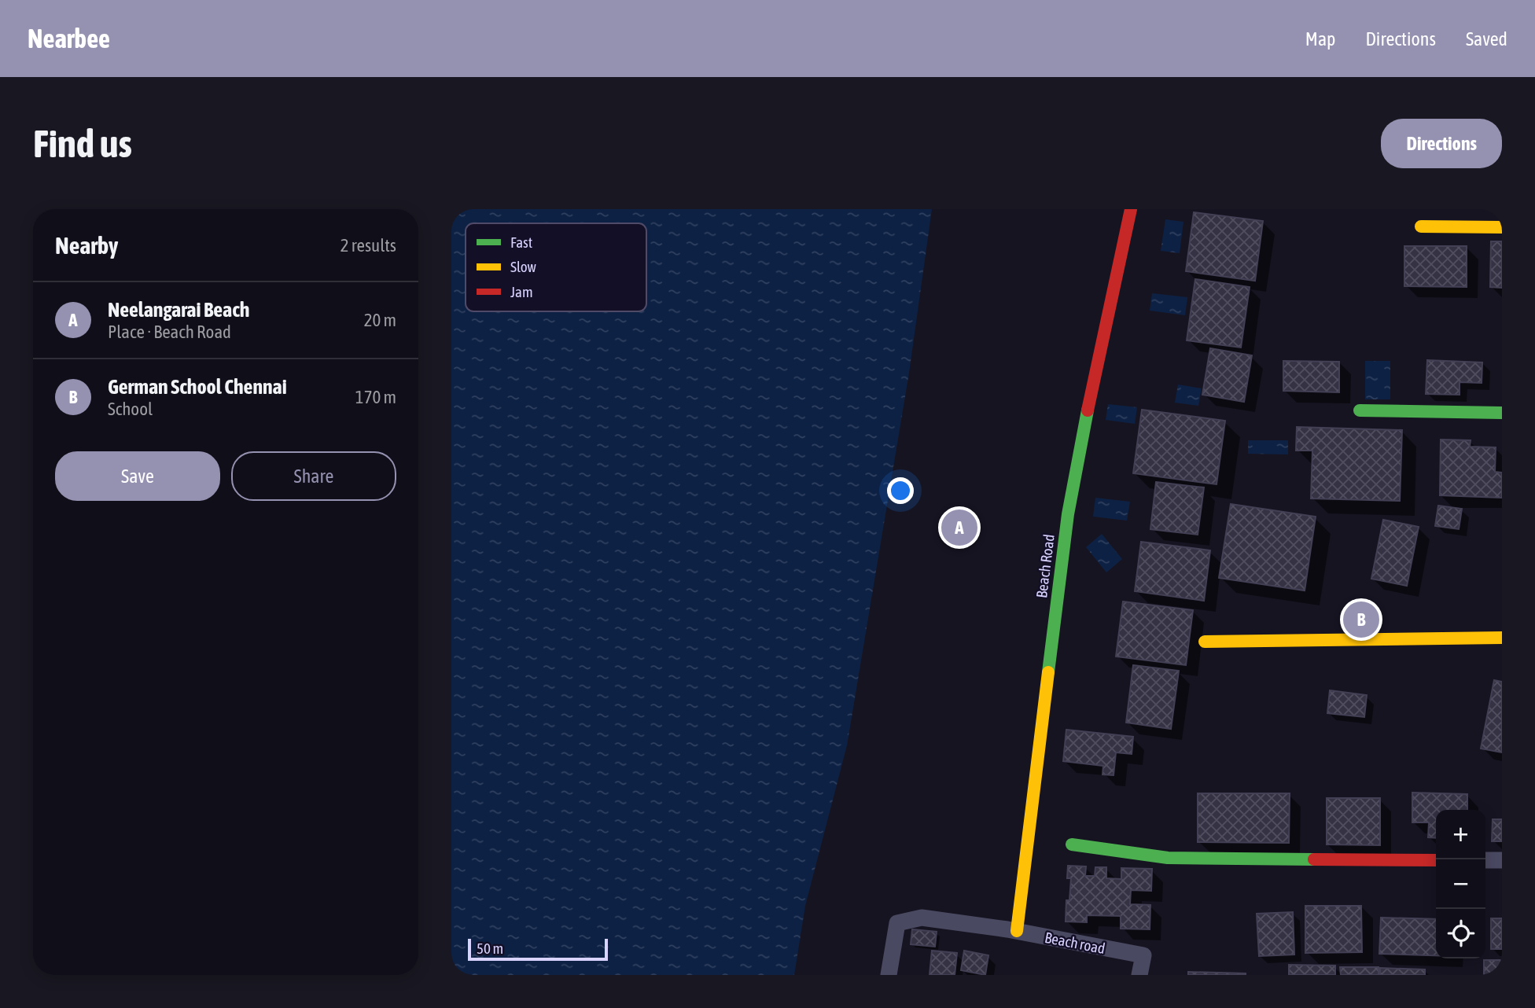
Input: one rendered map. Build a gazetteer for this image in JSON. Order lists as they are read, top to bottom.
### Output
{
  "streets": {
    "street": ["Beach Road", "Beach road"]
  },
  "crossings": [
    ["Beach Road", "Beach road"]
  ],
  "legend": ["Fast", "Slow", "Jam"],
  "scale_bar": "50 m",
  "page": {
    "header": "Nearbee",
    "nav": ["Map", "Directions", "Saved"],
    "buttons": [
      "Directions",
      ["Save", "Share"]
    ],
    "title": "Find us",
    "heading": ["Nearby", "2 results"],
    "list": [
      {
        "mark": "A",
        "name": "Neelangarai Beach",
        "note": "Place · Beach Road",
        "value": "20 m"
      },
      {
        "mark": "B",
        "name": "German School Chennai",
        "note": "School",
        "value": "170 m"
      }
    ],
    "pins": ["A", "B"],
    "map_buttons": ["+", "−"],
    "scale": "50 m"
  }
}
